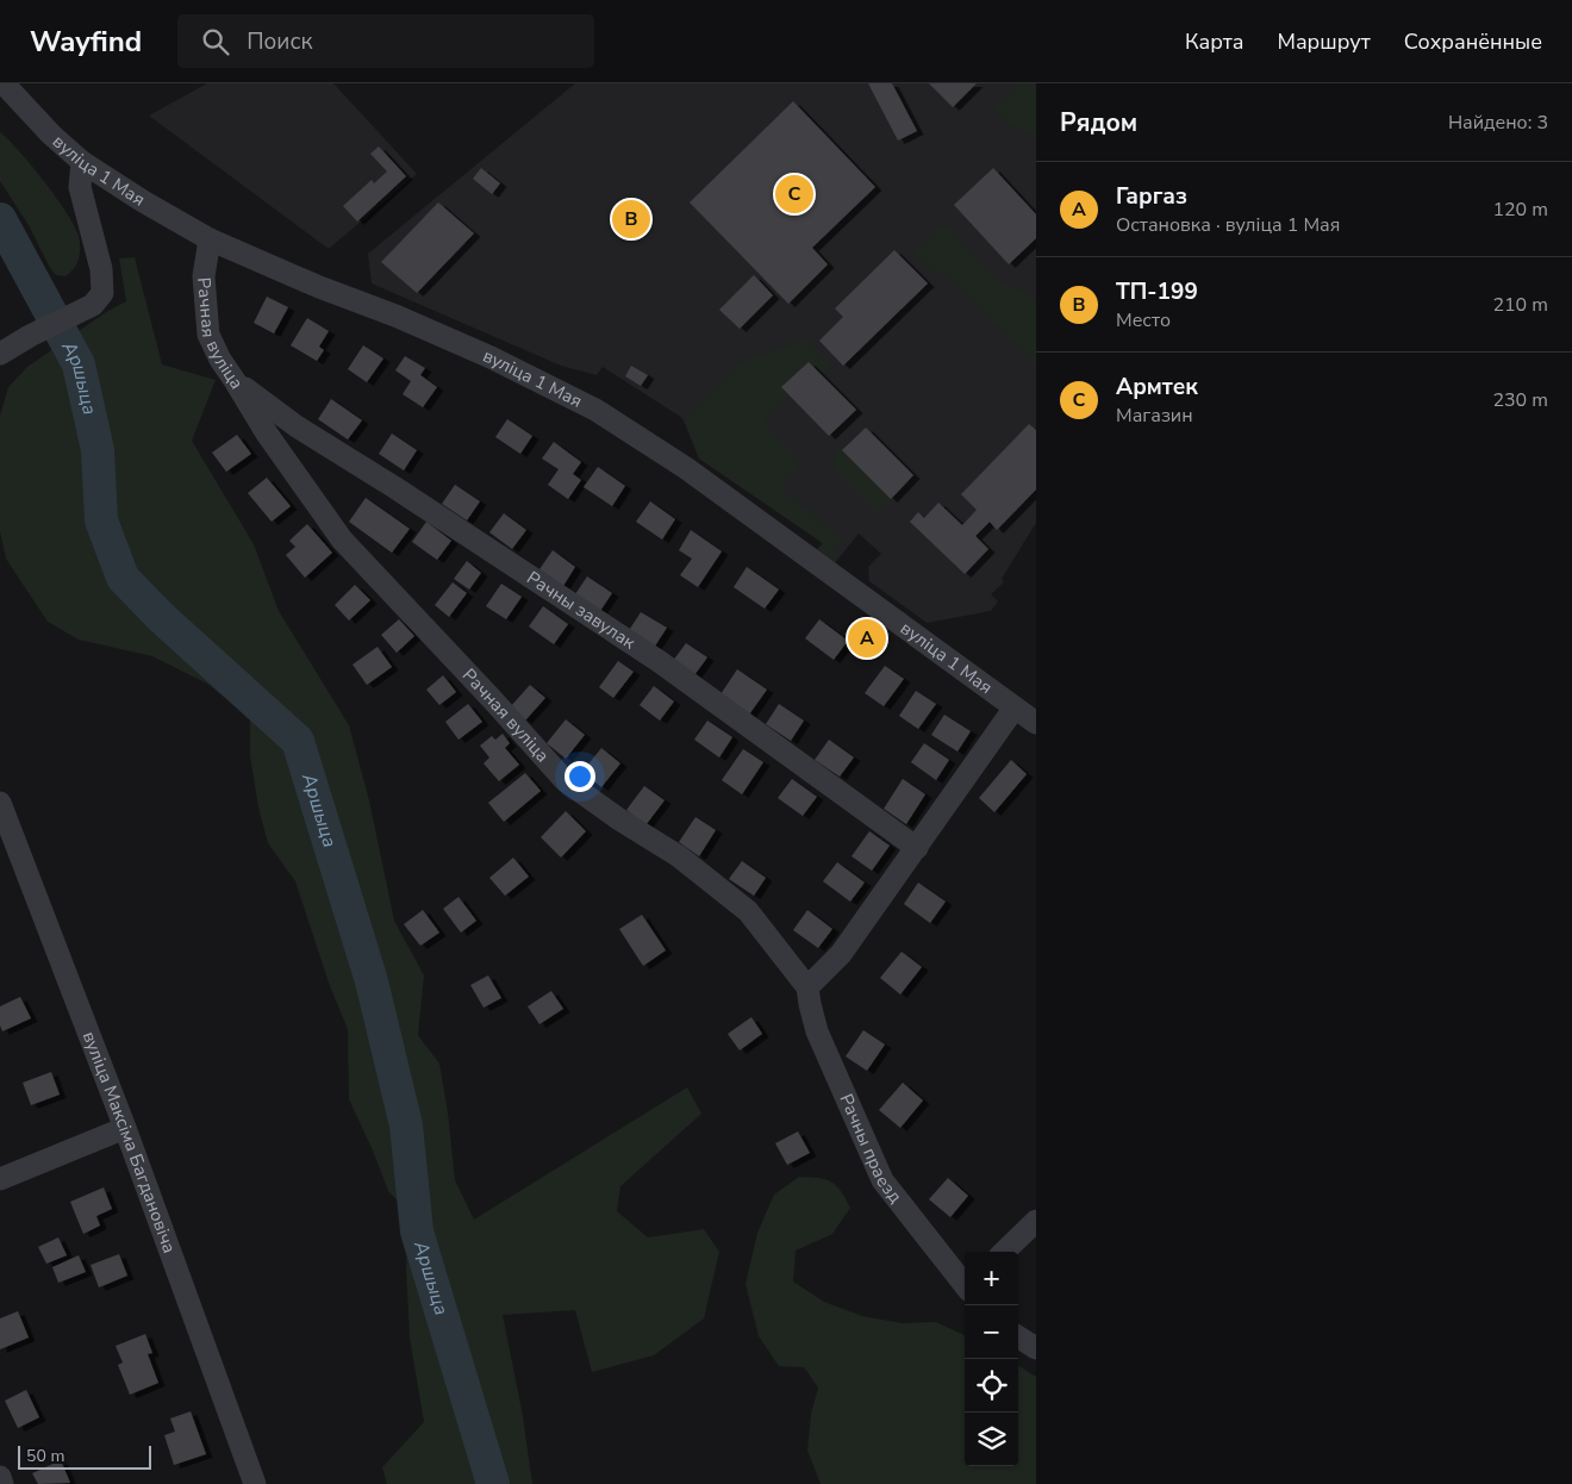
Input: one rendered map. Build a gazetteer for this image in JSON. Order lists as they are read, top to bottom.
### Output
{
  "streets": {
    "street": [
      "вуліца 1 Мая",
      "Рачная вуліца",
      "Рачны завулак",
      "вуліца Максіма Багдановіча",
      "Рачны праезд"
    ]
  },
  "crossings": [
    ["вуліца 1 Мая", "Рачная вуліца"],
    ["Рачная вуліца", "Рачны завулак"],
    ["Рачная вуліца", "Рачны праезд"]
  ],
  "water": ["Аршыца"],
  "scale_bar": "50 m",
  "page": {
    "header": "Wayfind",
    "search": "Поиск",
    "nav": ["Карта", "Маршрут", "Сохранённые"],
    "heading": ["Рядом", "Найдено: 3"],
    "list": [
      {
        "mark": "A",
        "name": "Гаргаз",
        "note": "Остановка · вуліца 1 Мая",
        "value": "120 m"
      },
      {
        "mark": "B",
        "name": "ТП-199",
        "note": "Место",
        "value": "210 m"
      },
      {
        "mark": "C",
        "name": "Армтек",
        "note": "Магазин",
        "value": "230 m"
      }
    ],
    "pins": ["C", "B", "A"],
    "map_buttons": ["+", "−"],
    "scale": "50 m"
  }
}
